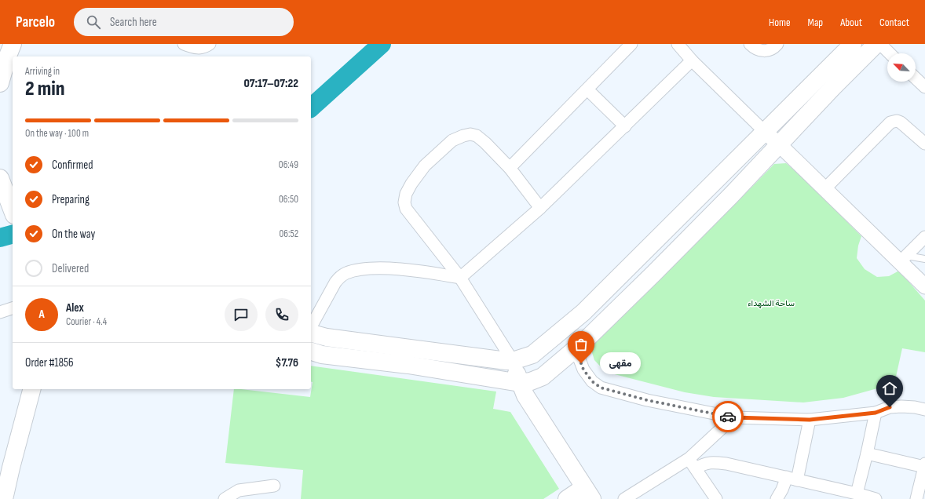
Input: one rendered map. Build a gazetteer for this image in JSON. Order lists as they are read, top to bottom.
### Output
{
  "parks": ["ساحة الشهداء"],
  "places": ["مقهى"],
  "north": "top left",
  "page": {
    "header": "Parcelo",
    "search": "Search here",
    "nav": [
      "Home",
      "Map",
      "About",
      "Contact"
    ],
    "heading": ["2 min", "Arriving in", "07:17–07:22"],
    "panel": [
      "Alex",
      "Courier · 4.4",
      "Order #1856",
      "$7.76"
    ],
    "bar": "On the way · 100 m",
    "list": [
      ["Confirmed", "06:49"],
      ["Preparing", "06:50"],
      ["On the way", "06:52"],
      "Delivered"
    ],
    "round": "A",
    "bubble": "مقهى"
  }
}
